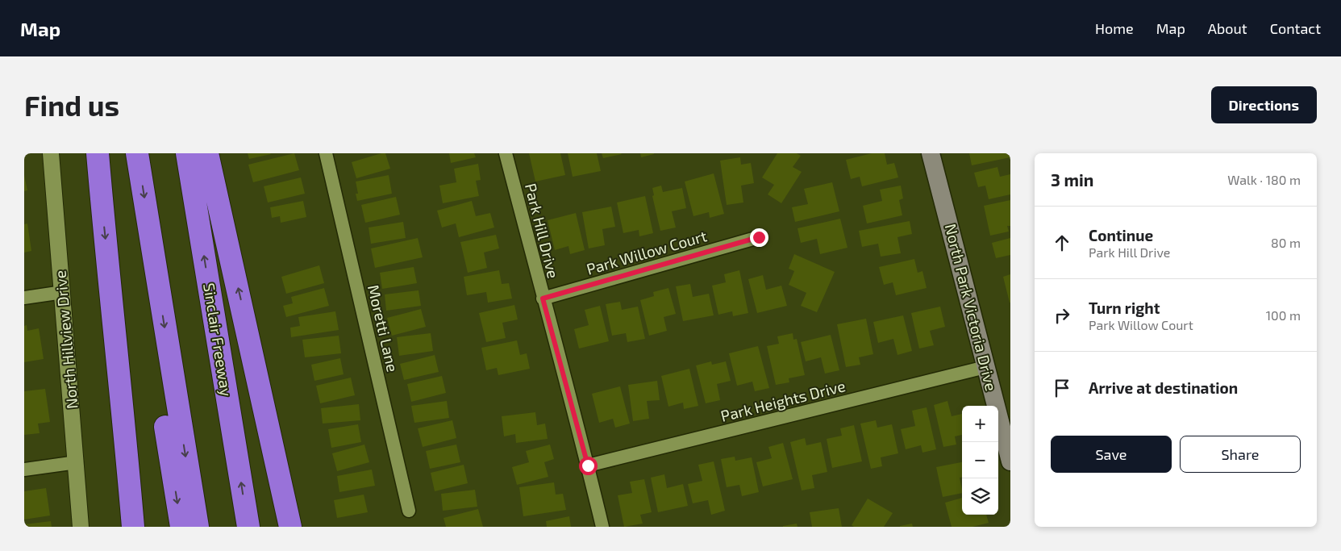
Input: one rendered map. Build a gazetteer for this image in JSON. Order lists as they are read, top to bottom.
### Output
{
  "streets": {
    "highway": ["Sinclair Freeway"],
    "main road": ["North Park Victoria Drive"],
    "street": [
      "Park Hill Drive",
      "Park Willow Court",
      "Moretti Lane",
      "North Hillview Drive",
      "Park Heights Drive"
    ]
  },
  "crossings": [
    ["Park Hill Drive", "Park Willow Court"],
    ["Park Hill Drive", "Park Heights Drive"],
    ["North Park Victoria Drive", "Park Heights Drive"]
  ],
  "page": {
    "header": "Map",
    "nav": [
      "Home",
      "Map",
      "About",
      "Contact"
    ],
    "buttons": [
      "Directions",
      ["Save", "Share"]
    ],
    "title": "Find us",
    "heading": ["3 min", "Walk · 180 m"],
    "list": [
      ["Continue", "Park Hill Drive", "80 m"],
      ["Turn right", "Park Willow Court", "100 m"],
      "Arrive at destination"
    ],
    "map_buttons": ["+", "−"]
  }
}
